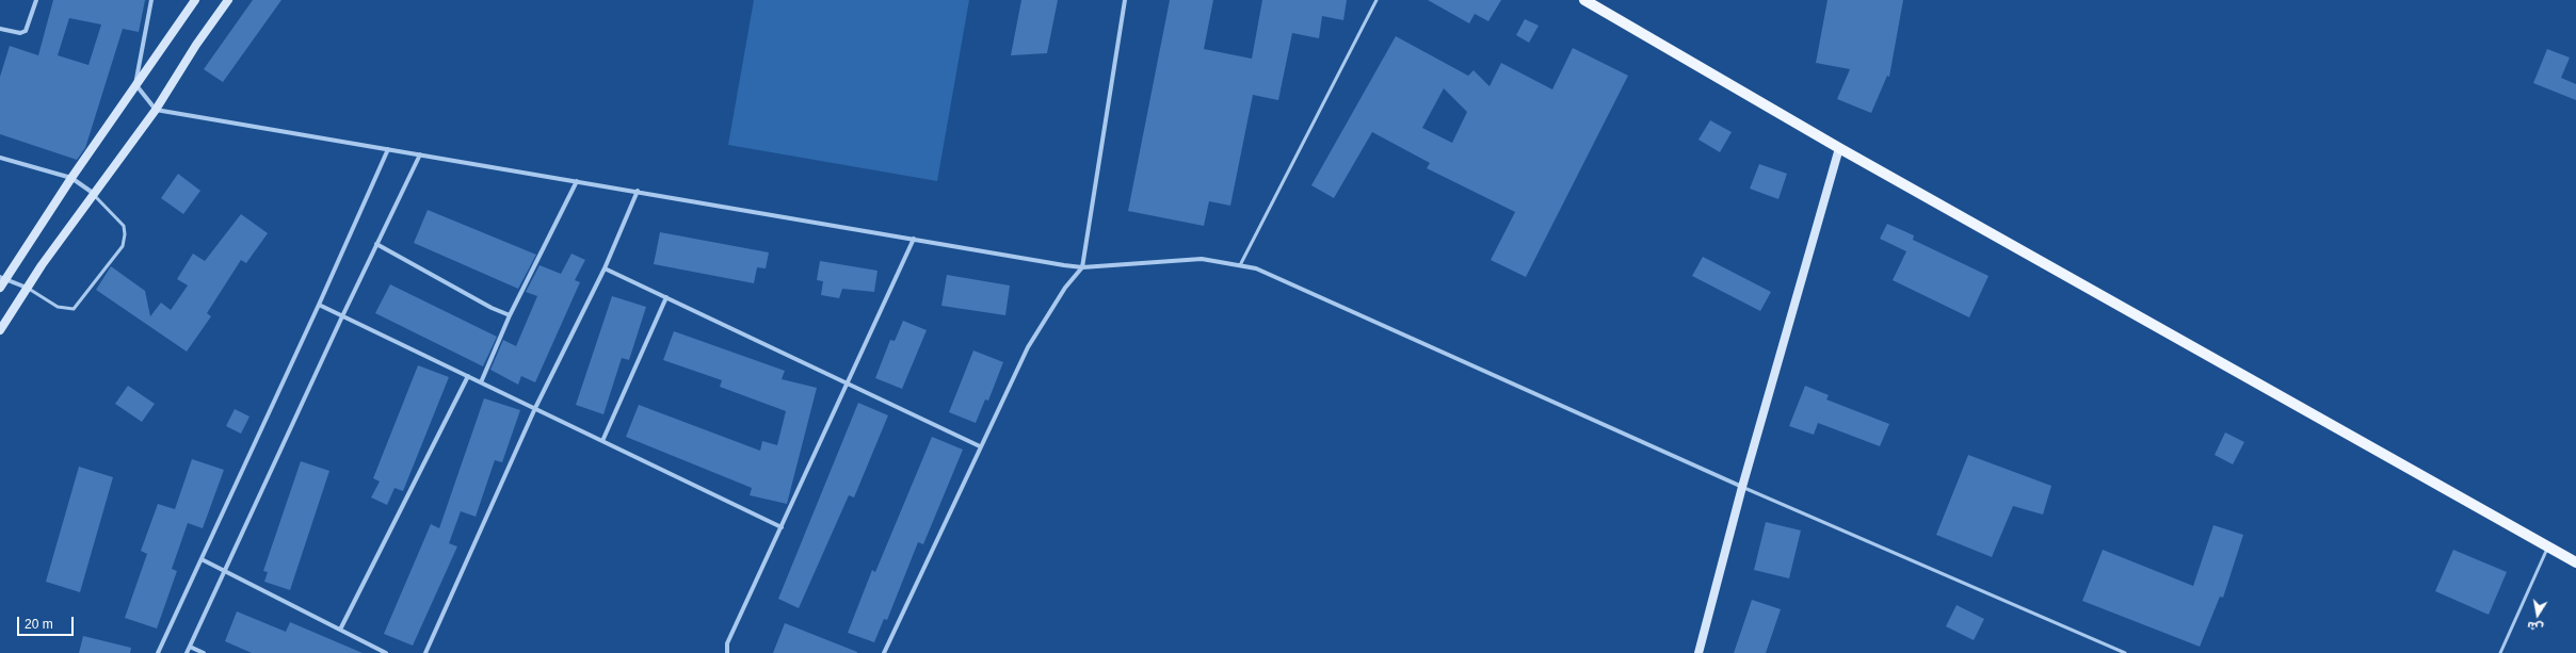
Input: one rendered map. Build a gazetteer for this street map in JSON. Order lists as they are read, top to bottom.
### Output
{
  "scale_bar": "20 m",
  "north": "bottom"
}
